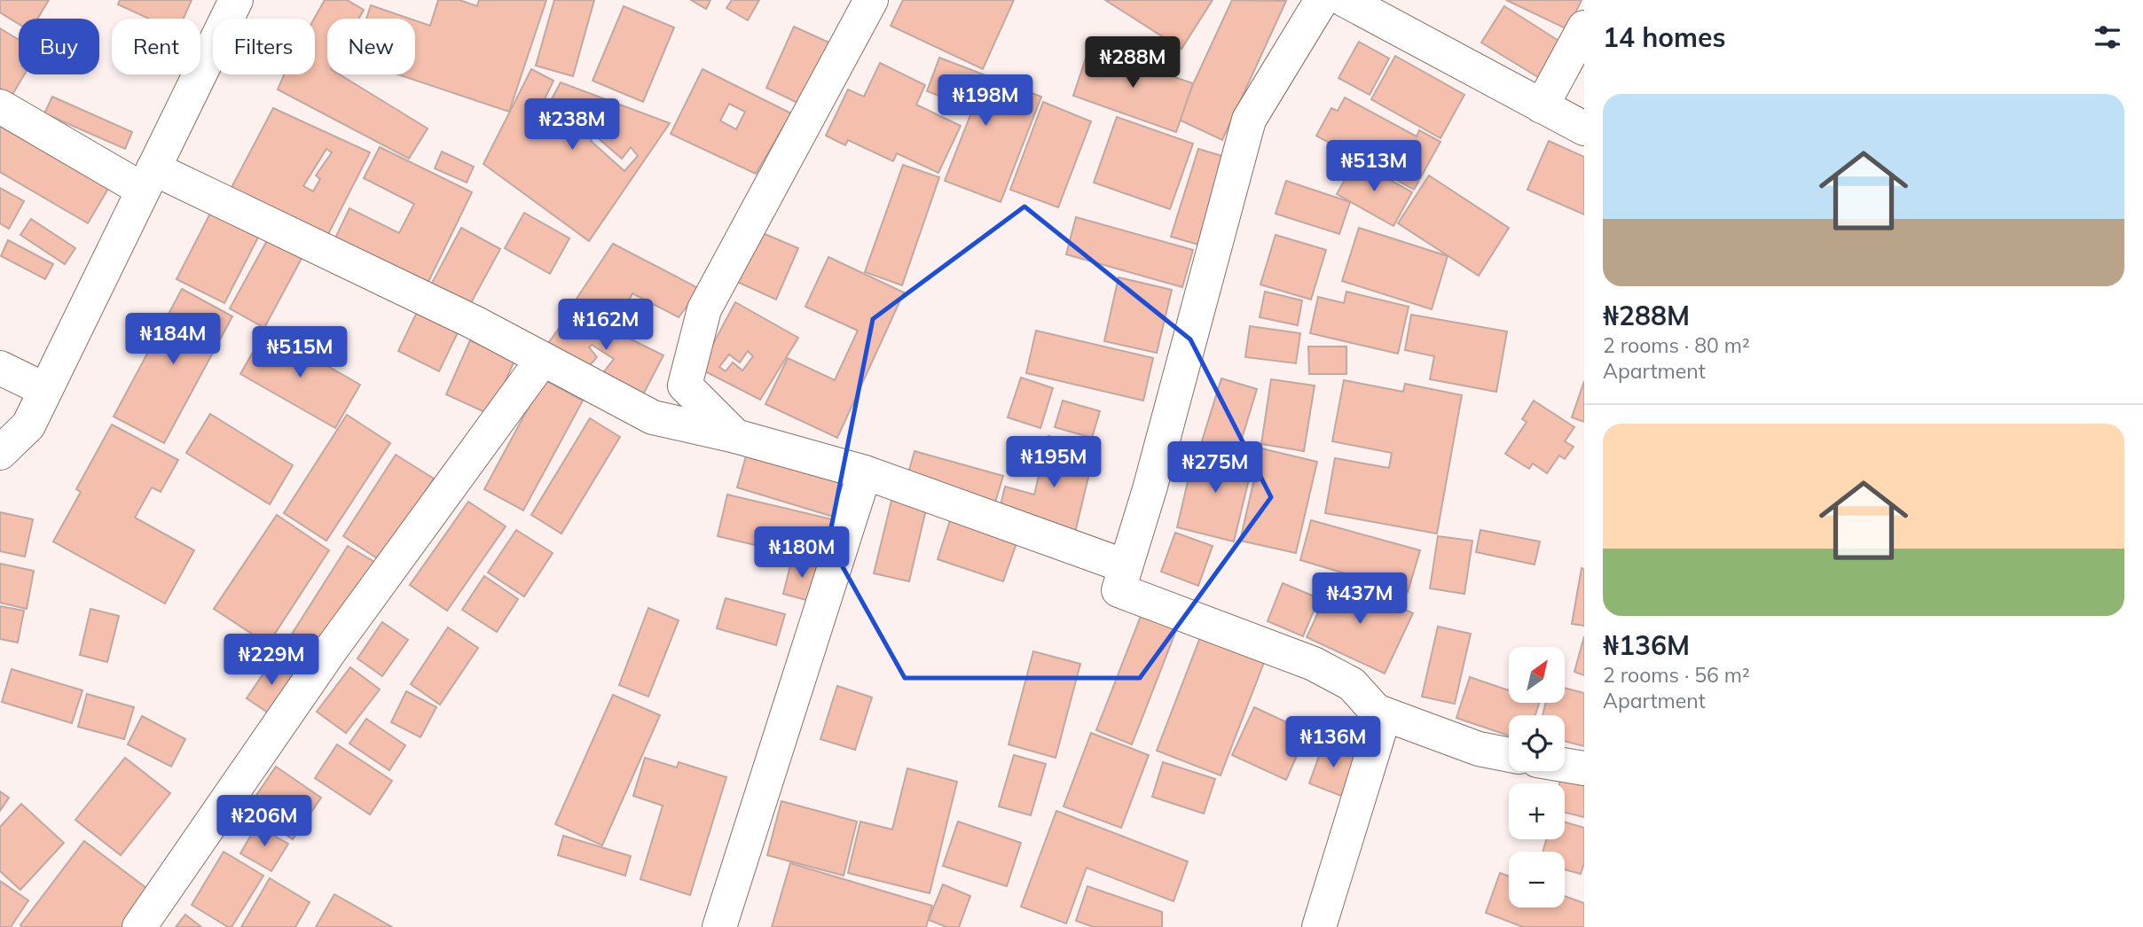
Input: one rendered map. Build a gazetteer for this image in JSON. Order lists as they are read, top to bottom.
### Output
{
  "north": "top right",
  "page": {
    "heading": "14 homes",
    "chip": [
      "Buy",
      "Rent",
      "Filters",
      "New"
    ],
    "price": [
      "₦288M",
      "₦198M",
      "₦238M",
      "₦513M",
      "₦162M",
      "₦184M",
      "₦515M",
      "₦195M",
      "₦275M",
      "₦180M",
      "₦437M",
      "₦229M",
      "₦136M",
      "₦206M"
    ],
    "list": [
      {
        "name": "₦288M",
        "note": "2 rooms · 80 m² · Apartment"
      },
      {
        "name": "₦136M",
        "note": "2 rooms · 56 m² · Apartment"
      }
    ],
    "map_buttons": ["+", "−"]
  }
}
